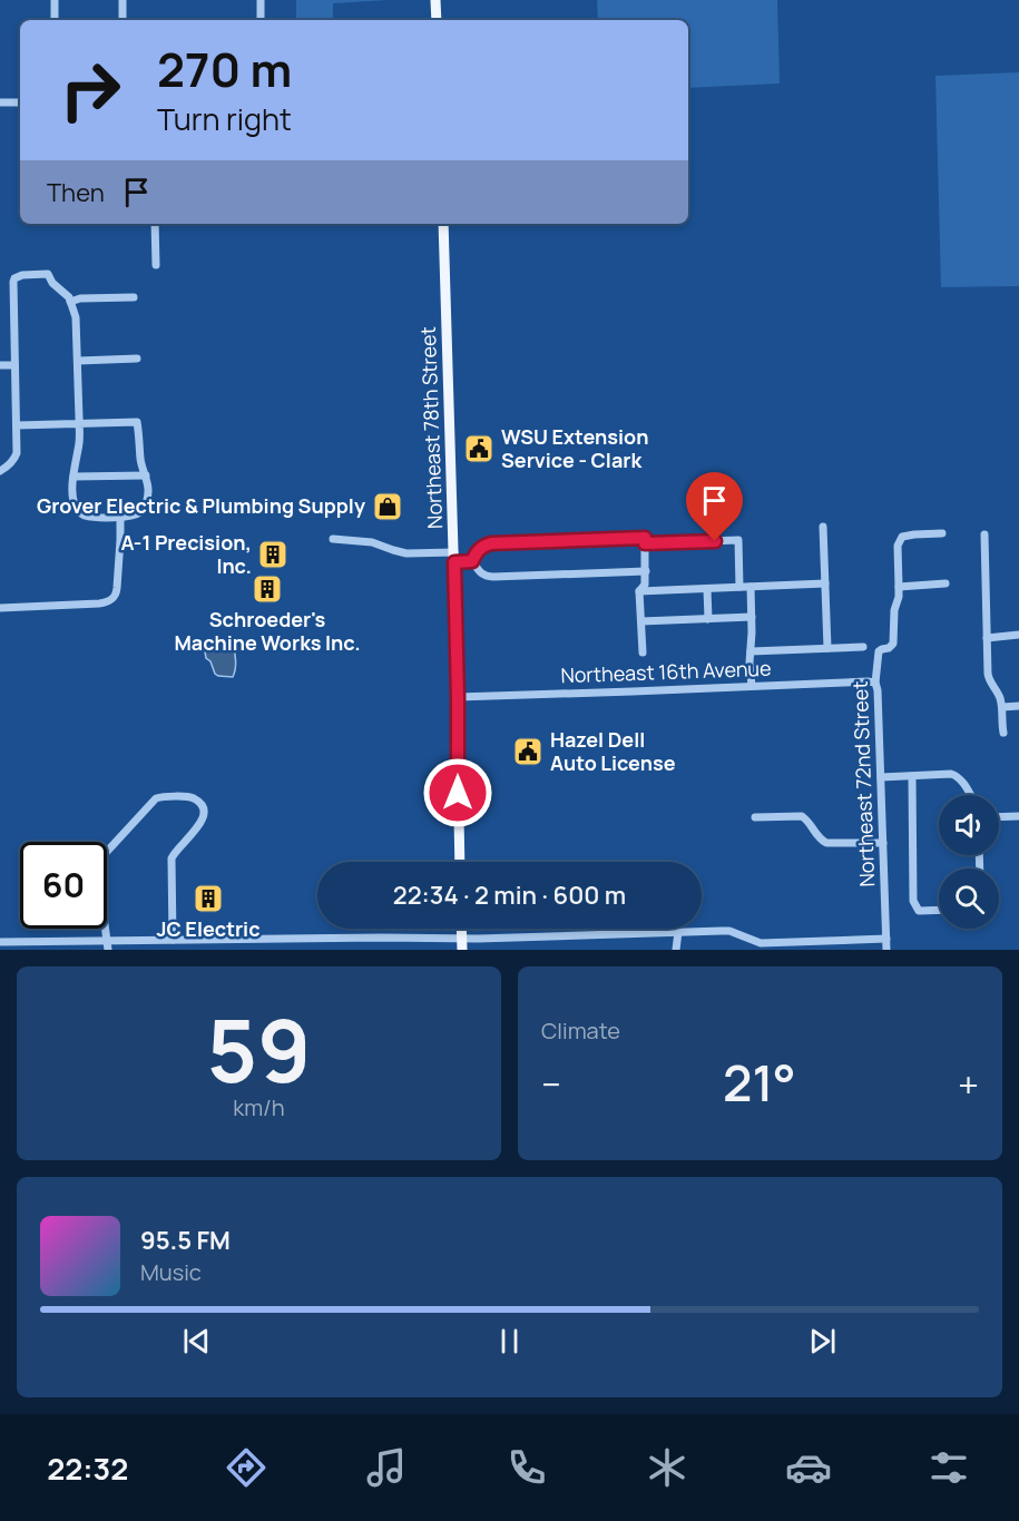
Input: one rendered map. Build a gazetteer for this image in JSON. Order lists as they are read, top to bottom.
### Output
{
  "streets": {
    "main road": ["Northeast 78th Street"],
    "street": ["Northeast 16th Avenue", "Northeast 72nd Street"]
  },
  "crossings": [
    ["Northeast 78th Street", "Northeast 16th Avenue"],
    ["Northeast 16th Avenue", "Northeast 72nd Street"]
  ],
  "places": {
    "public building": ["WSU Extension Service - Clark", "Hazel Dell Auto License"],
    "shop": ["Grover Electric & Plumbing Supply"],
    "building": ["A-1 Precision, Inc.", "Schroeder's Machine Works Inc.", "JC Electric"]
  },
  "page": {
    "turn": ["270 m", "Turn right"],
    "then": "Then",
    "limit": "60",
    "trip": "22:34 · 2 min · 600 m",
    "tile": [
      ["59", "km/h"],
      "Climate"
    ],
    "heat": ["−", "21°", "+"],
    "song": ["95.5 FM", "Music"],
    "tabs": "22:32"
  }
}
